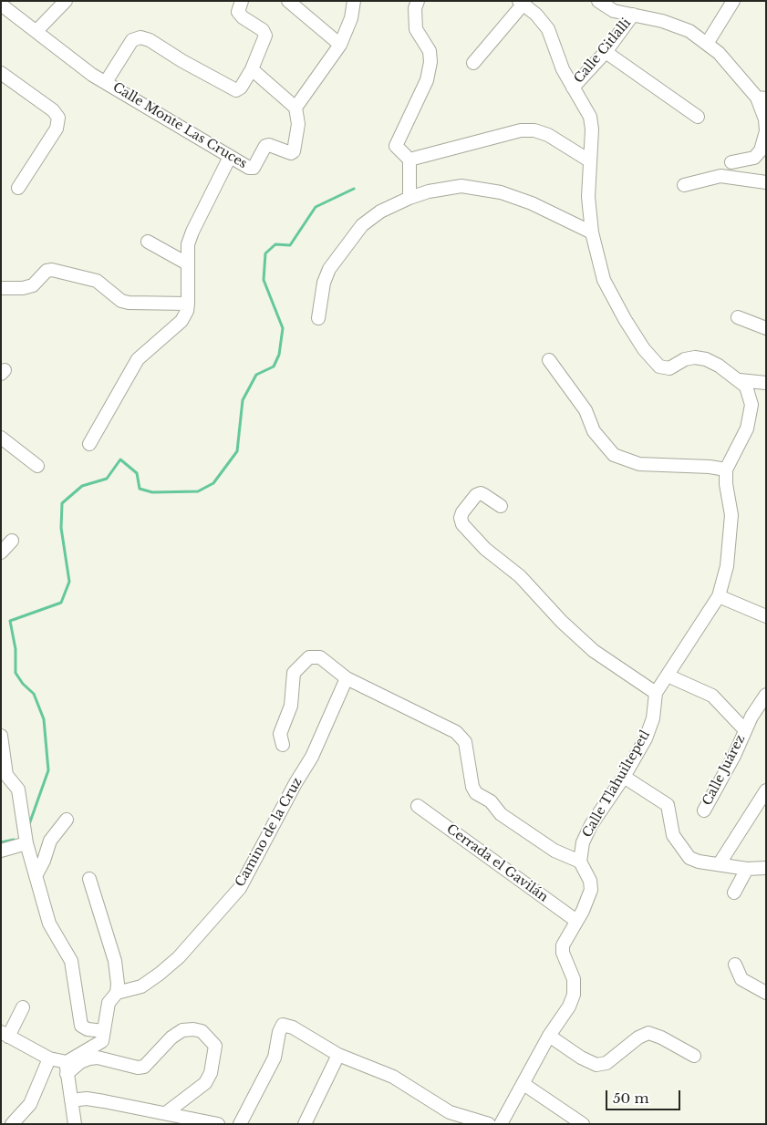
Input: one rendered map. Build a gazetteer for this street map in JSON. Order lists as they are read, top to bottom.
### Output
{
  "streets": {
    "street": [
      "Calle Citlalli",
      "Calle Monte Las Cruces",
      "Calle Juárez",
      "Calle Tlahuiltepetl",
      "Camino de la Cruz",
      "Cerrada el Gavilán"
    ]
  },
  "crossings": [
    ["Calle Juárez", "Calle Tlahuiltepetl"]
  ],
  "scale_bar": "50 m"
}
